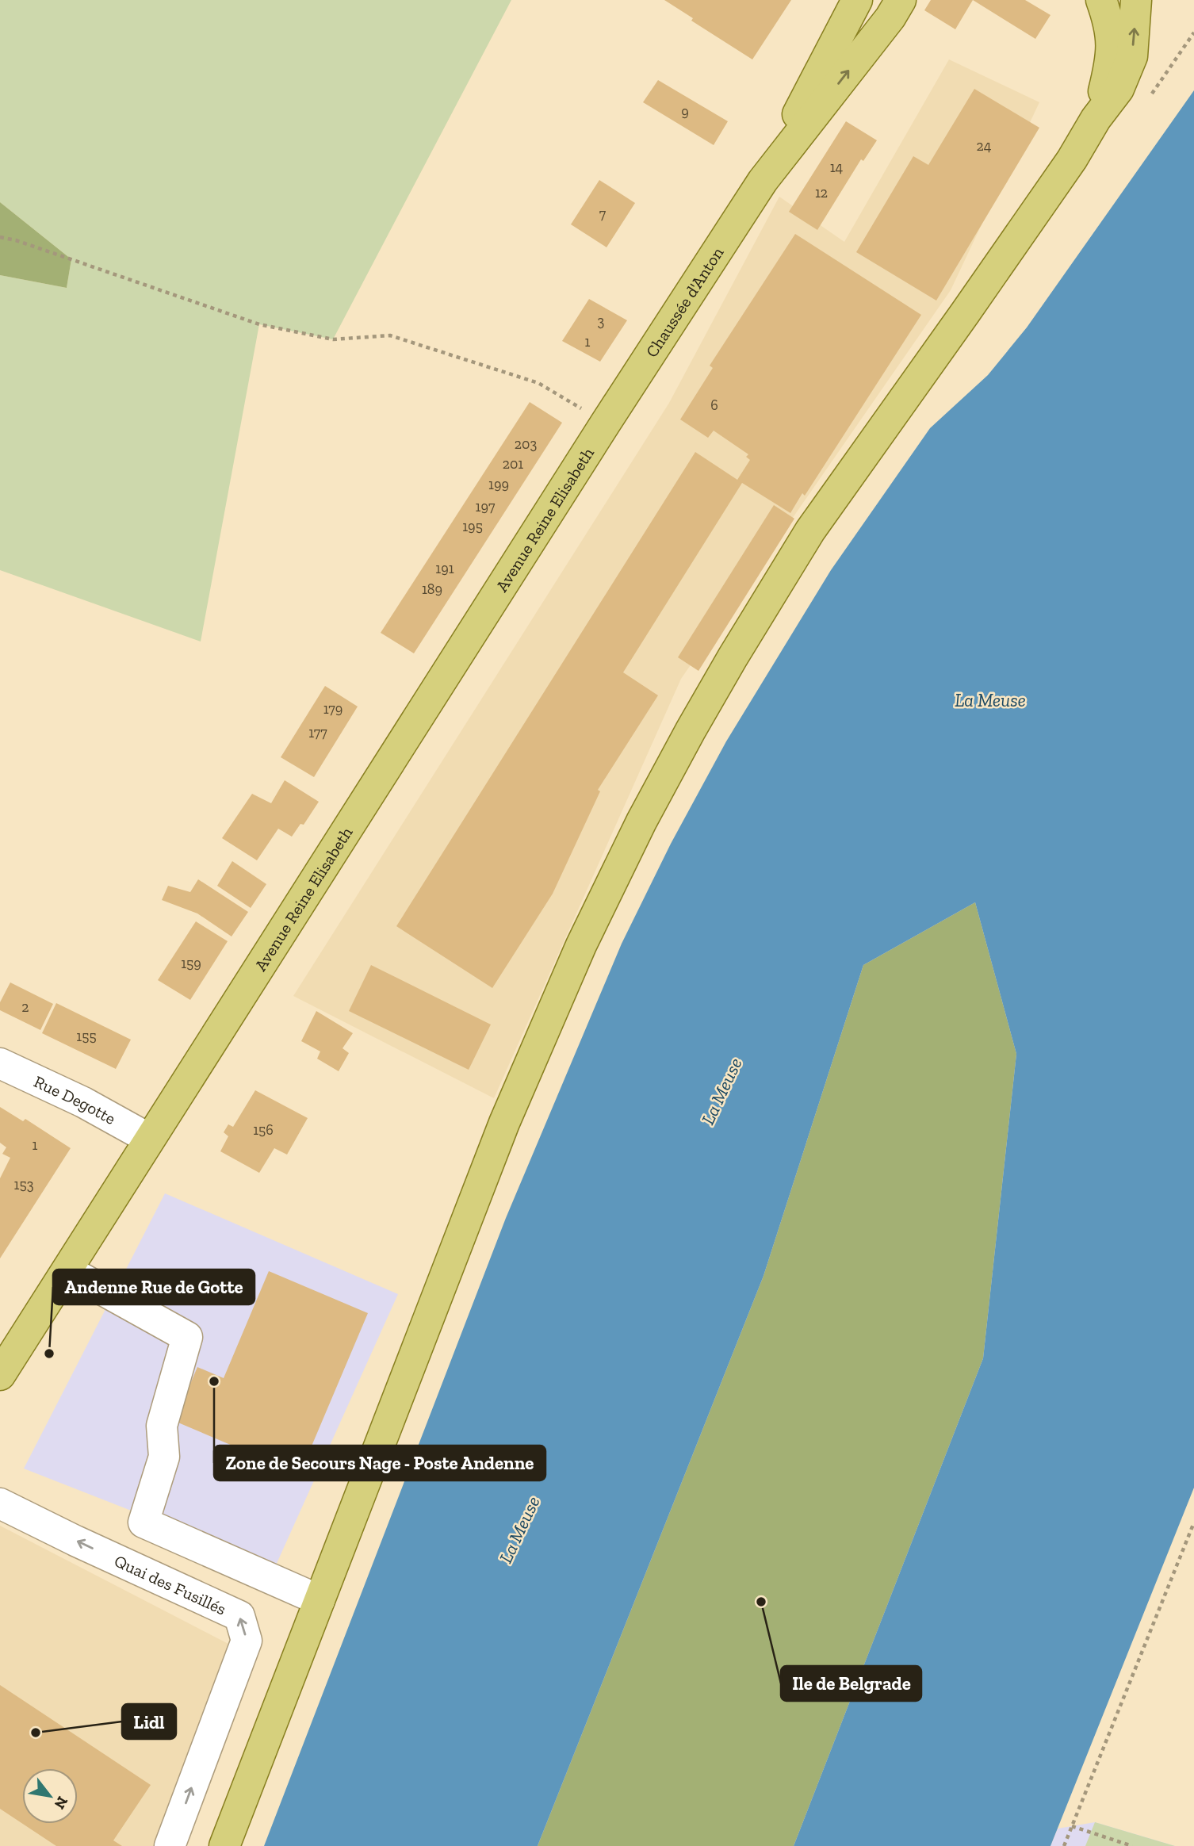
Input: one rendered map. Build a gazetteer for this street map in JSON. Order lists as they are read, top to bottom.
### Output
{
  "streets": {
    "main road": ["Chaussée d'Anton", "Avenue Reine Elisabeth"],
    "street": ["Rue Degotte", "Quai des Fusillés"]
  },
  "crossings": [
    ["Chaussée d'Anton", "Avenue Reine Elisabeth"],
    ["Avenue Reine Elisabeth", "Rue Degotte"]
  ],
  "water": ["La Meuse"],
  "places": [
    "Andenne Rue de Gotte",
    "Zone de Secours Nage - Poste Andenne",
    "Ile de Belgrade",
    "Lidl"
  ],
  "house_numbers": [
    "9",
    "24",
    "14",
    "12",
    "7",
    "3",
    "1",
    "6",
    "203",
    "201",
    "199",
    "197",
    "195",
    "191",
    "189",
    "179",
    "177",
    "159",
    "2",
    "155",
    "156",
    "1",
    "153"
  ],
  "north": "bottom right"
}
